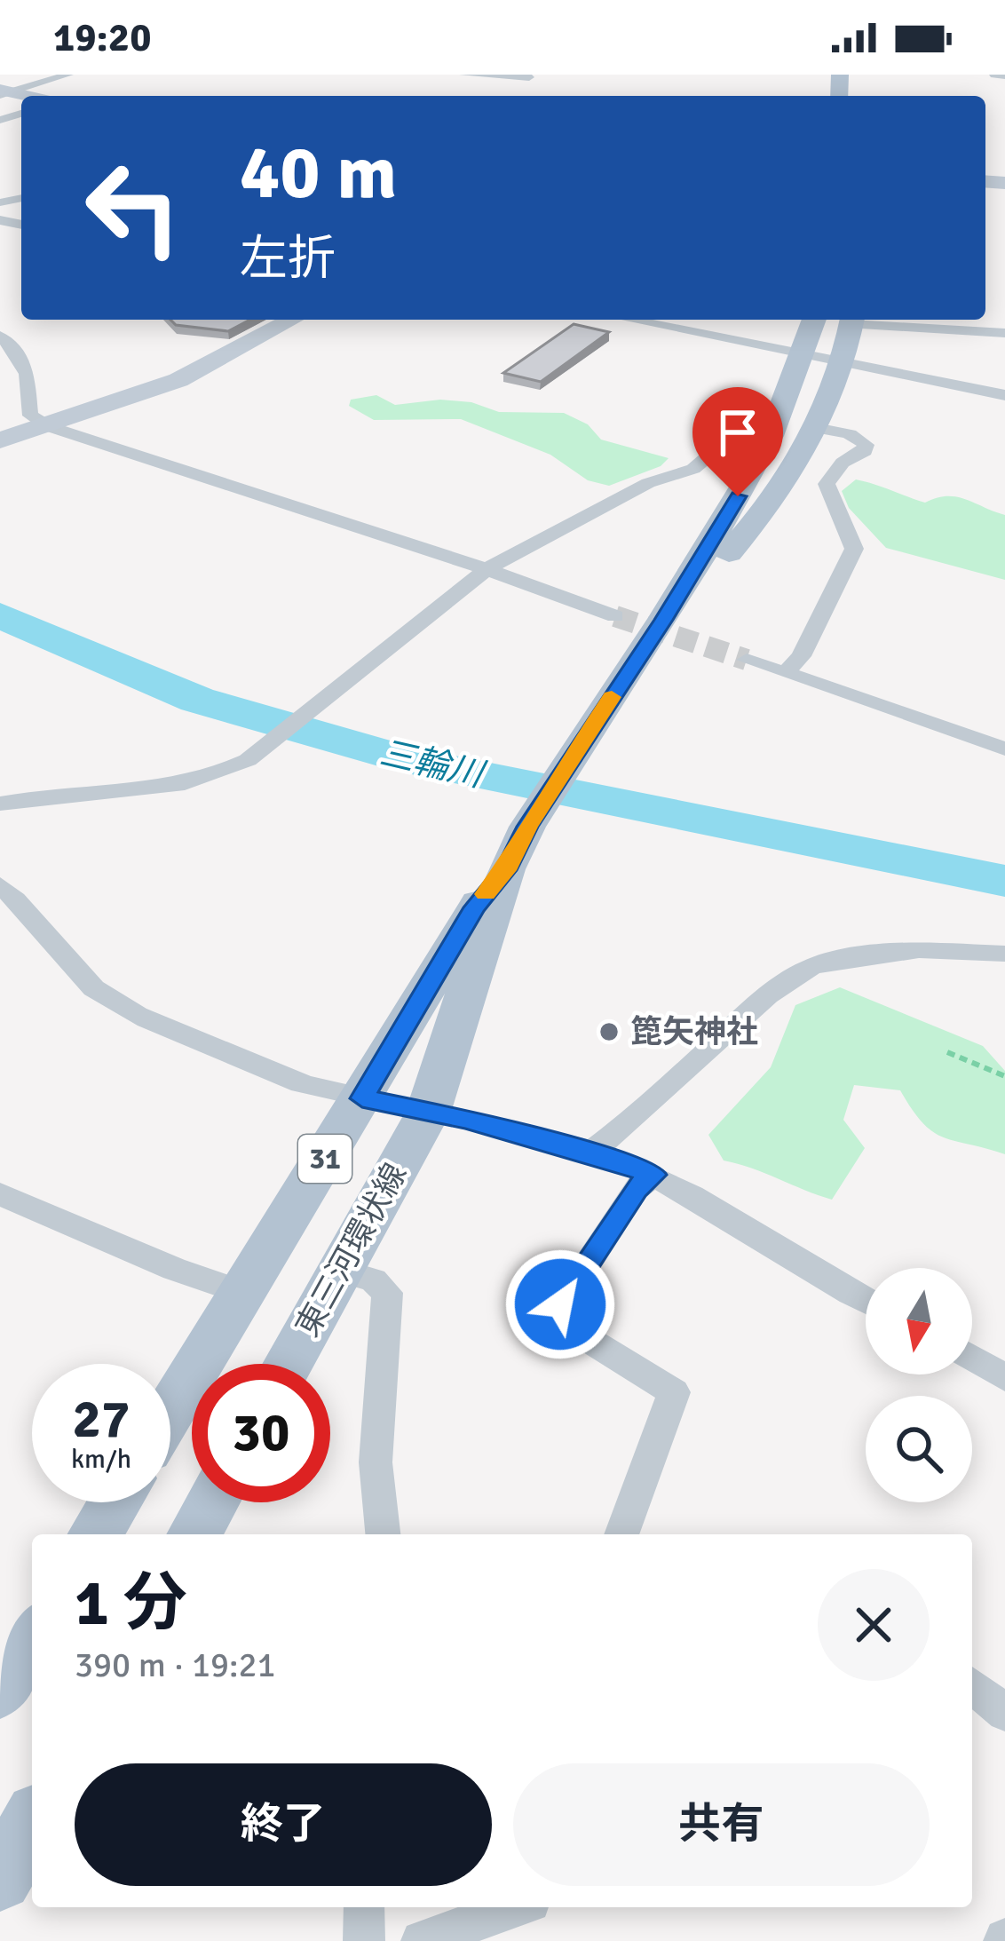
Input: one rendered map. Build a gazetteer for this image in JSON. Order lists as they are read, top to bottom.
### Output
{
  "streets": {
    "main road": ["31", "東三河環状線"]
  },
  "water": ["三輪川"],
  "places": ["箆矢神社"],
  "north": "bottom",
  "page": {
    "status": "19:20",
    "turn": ["40 m", "左折"],
    "speed": "27 km/h",
    "limit": "30",
    "heading": ["1 分", "390 m · 19:21"],
    "buttons": ["終了", "共有"]
  }
}
